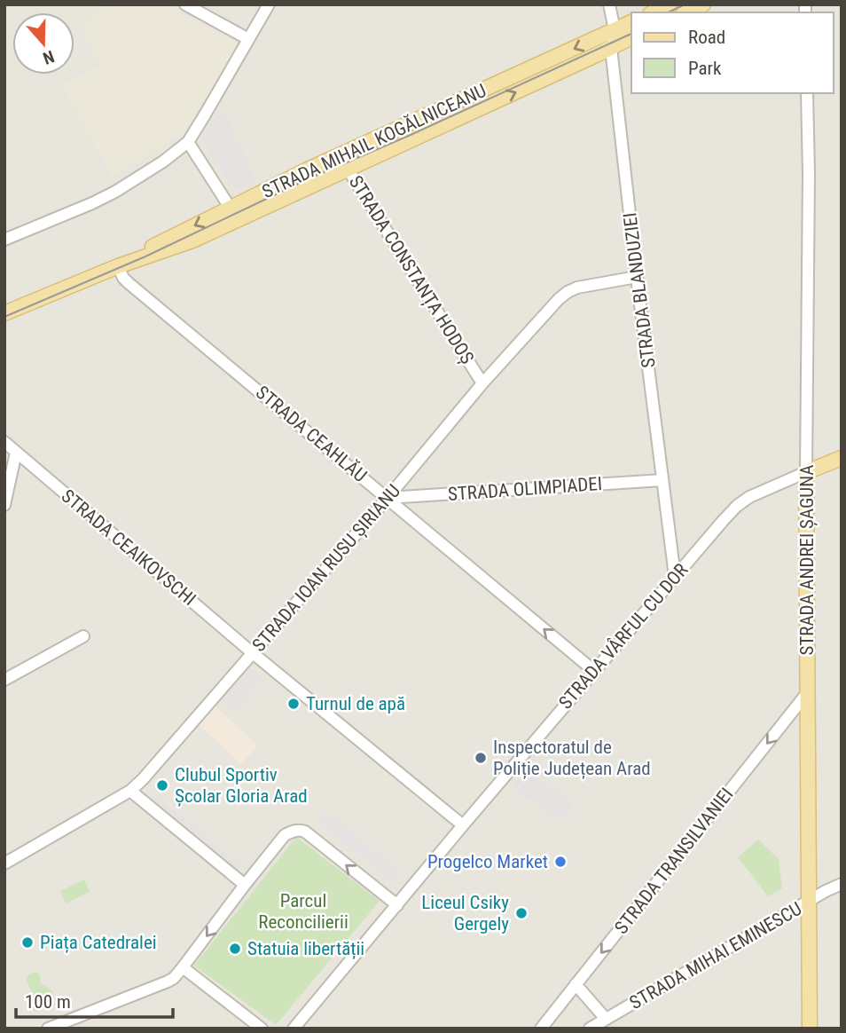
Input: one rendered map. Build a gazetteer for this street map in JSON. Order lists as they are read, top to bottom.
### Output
{
  "streets": {
    "main road": ["STRADA MIHAIL KOGĂLNICEANU", "STRADA ANDREI ȘAGUNA"],
    "street": [
      "STRADA CONSTANȚA HODOȘ",
      "STRADA BLANDUZIEI",
      "STRADA CEAHLĂU",
      "STRADA OLIMPIADEI",
      "STRADA CEAIKOVSCHI",
      "STRADA IOAN RUSU ȘIRIANU",
      "STRADA VÂRFUL CU DOR",
      "STRADA TRANSILVANIEI",
      "STRADA MIHAI EMINESCU"
    ]
  },
  "crossings": [
    ["STRADA MIHAIL KOGĂLNICEANU", "STRADA CONSTANȚA HODOȘ"],
    ["STRADA MIHAIL KOGĂLNICEANU", "STRADA BLANDUZIEI"],
    ["STRADA MIHAIL KOGĂLNICEANU", "STRADA CEAHLĂU"],
    ["STRADA CONSTANȚA HODOȘ", "STRADA IOAN RUSU ȘIRIANU"],
    ["STRADA BLANDUZIEI", "STRADA OLIMPIADEI"],
    ["STRADA BLANDUZIEI", "STRADA IOAN RUSU ȘIRIANU"],
    ["STRADA BLANDUZIEI", "STRADA VÂRFUL CU DOR"],
    ["STRADA CEAHLĂU", "STRADA OLIMPIADEI"],
    ["STRADA CEAHLĂU", "STRADA IOAN RUSU ȘIRIANU"],
    ["STRADA CEAHLĂU", "STRADA VÂRFUL CU DOR"],
    ["STRADA OLIMPIADEI", "STRADA IOAN RUSU ȘIRIANU"],
    ["STRADA CEAIKOVSCHI", "STRADA IOAN RUSU ȘIRIANU"],
    ["STRADA CEAIKOVSCHI", "STRADA VÂRFUL CU DOR"],
    ["STRADA ANDREI ȘAGUNA", "STRADA VÂRFUL CU DOR"],
    ["STRADA ANDREI ȘAGUNA", "STRADA TRANSILVANIEI"],
    ["STRADA ANDREI ȘAGUNA", "STRADA MIHAI EMINESCU"]
  ],
  "one_way": ["STRADA CEAHLĂU", "STRADA TRANSILVANIEI"],
  "parks": ["Parcul Reconcilierii"],
  "places": [
    "Turnul de apă",
    "Inspectoratul de Poliție Județean Arad",
    "Clubul Sportiv Școlar Gloria Arad",
    "Progelco Market",
    "Liceul Csiky Gergely",
    "Piața Catedralei",
    "Statuia libertății"
  ],
  "legend": ["Road", "Park"],
  "scale_bar": "100 m",
  "north": "bottom"
}
